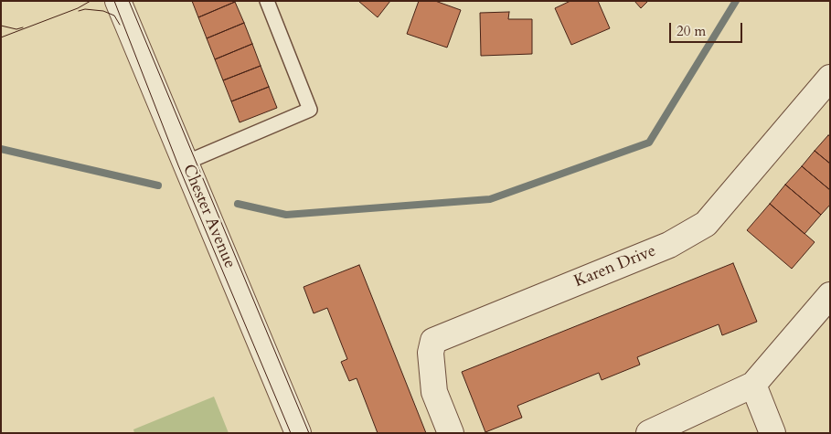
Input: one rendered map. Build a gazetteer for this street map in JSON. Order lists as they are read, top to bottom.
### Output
{
  "streets": {
    "street": ["Chester Avenue", "Karen Drive"]
  },
  "scale_bar": "20 m"
}
